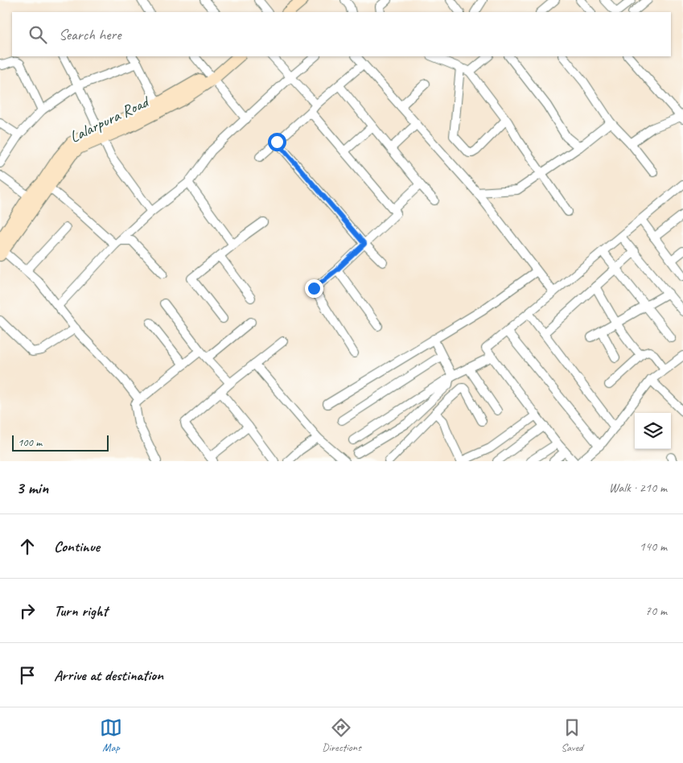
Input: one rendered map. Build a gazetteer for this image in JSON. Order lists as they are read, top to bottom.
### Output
{
  "streets": {
    "street": ["Lalarpura Road"]
  },
  "scale_bar": "100 m",
  "page": {
    "search": "Search here",
    "scale": "100 m",
    "heading": ["3 min", "Walk · 210 m"],
    "list": [
      ["Continue", "140 m"],
      ["Turn right", "70 m"],
      "Arrive at destination"
    ],
    "nav": ["Map", "Directions", "Saved"]
  }
}
